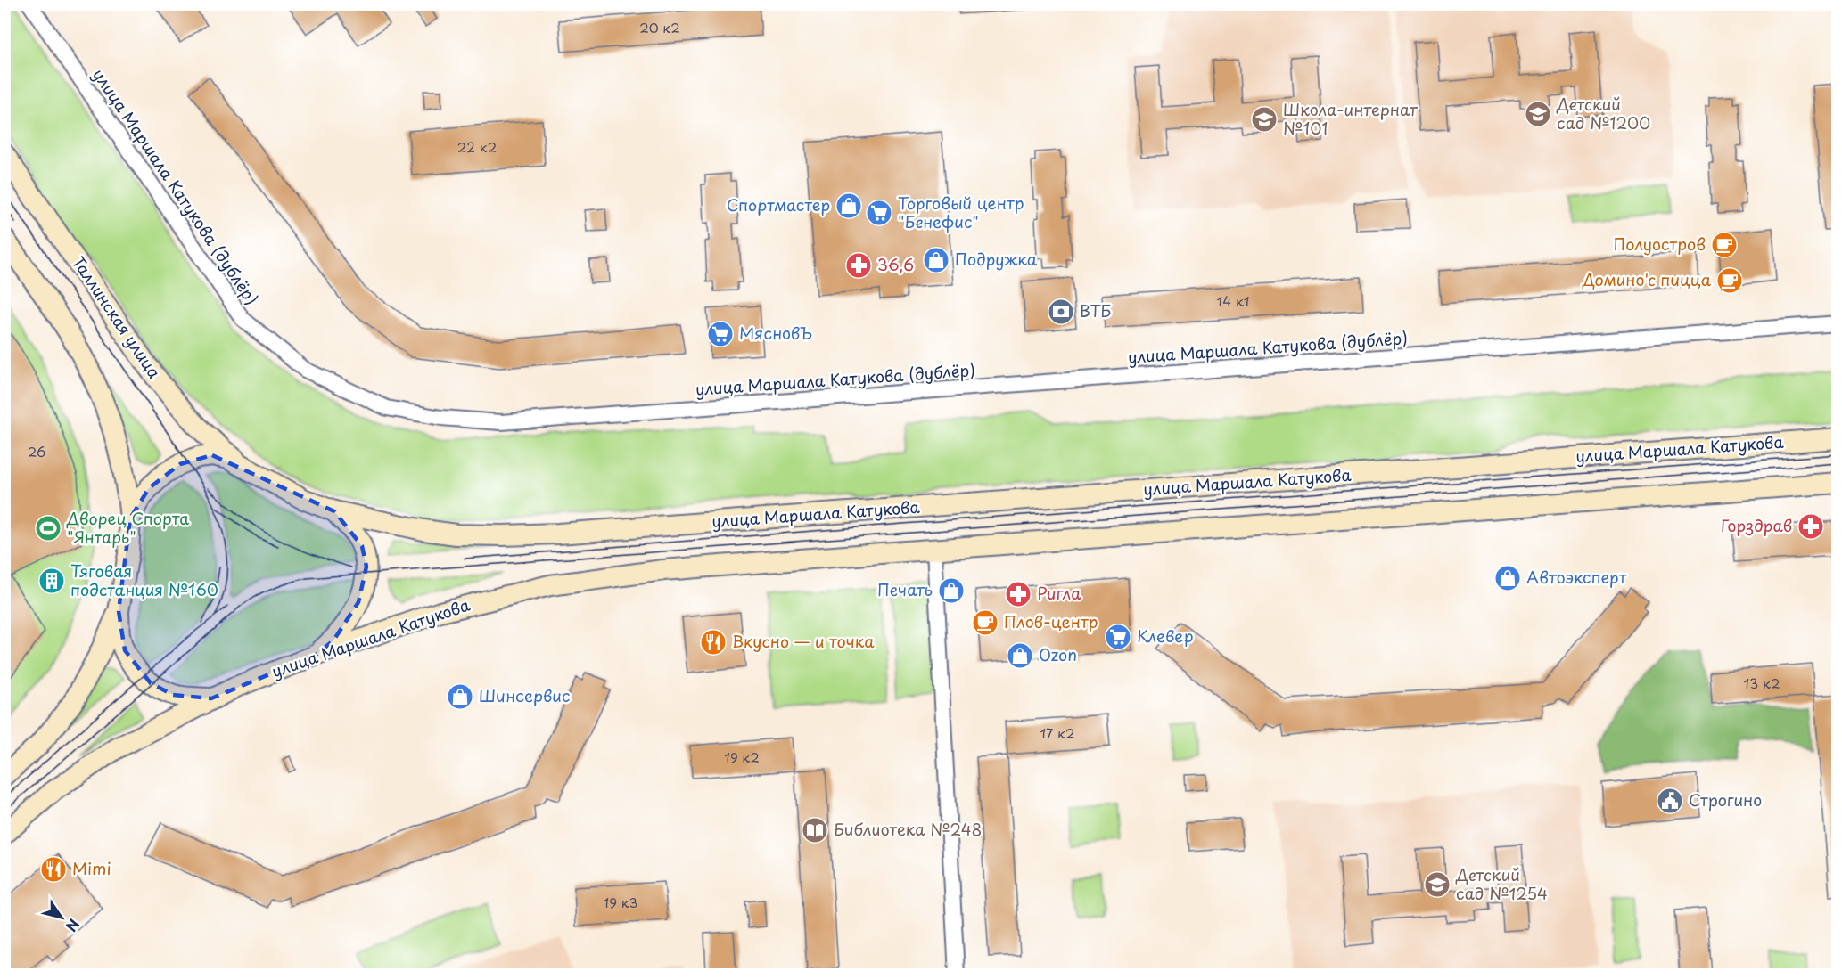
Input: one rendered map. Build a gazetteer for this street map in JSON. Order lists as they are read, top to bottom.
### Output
{
  "streets": {
    "main road": ["Таллинская улица", "улица Маршала Катукова"],
    "street": ["улица Маршала Катукова (дублёр)"]
  },
  "crossings": [
    ["Таллинская улица", "улица Маршала Катукова"]
  ],
  "places": {
    "school or university": ["Детский сад №1200", "Школа-интернат №101", "Детский сад №1254"],
    "shop": [
      "Спортмастер",
      "Подружка",
      "Автоэксперт",
      "Печать",
      "Ozon",
      "Шинсервис"
    ],
    "supermarket": ["Торговый центр \"Бенефис\"", "МясновЪ", "Клевер"],
    "cafe": ["Полуостров", "Домино'с пицца", "Плов-центр"],
    "pharmacy": ["36,6", "Горздрав", "Ригла"],
    "bank": ["ВТБ"],
    "sports": ["Дворец Спорта \"Янтарь\""],
    "building": ["Тяговая подстанция №160"],
    "restaurant": ["Вкусно — и точка", "Mimi"],
    "public building": ["Строгино"],
    "library": ["Библиотека №248"]
  },
  "house_numbers": [
    "20 к2",
    "22 к2",
    "14 к1",
    "26",
    "13 к2",
    "17 к2",
    "19 к2",
    "19 к3"
  ],
  "north": "bottom right"
}
